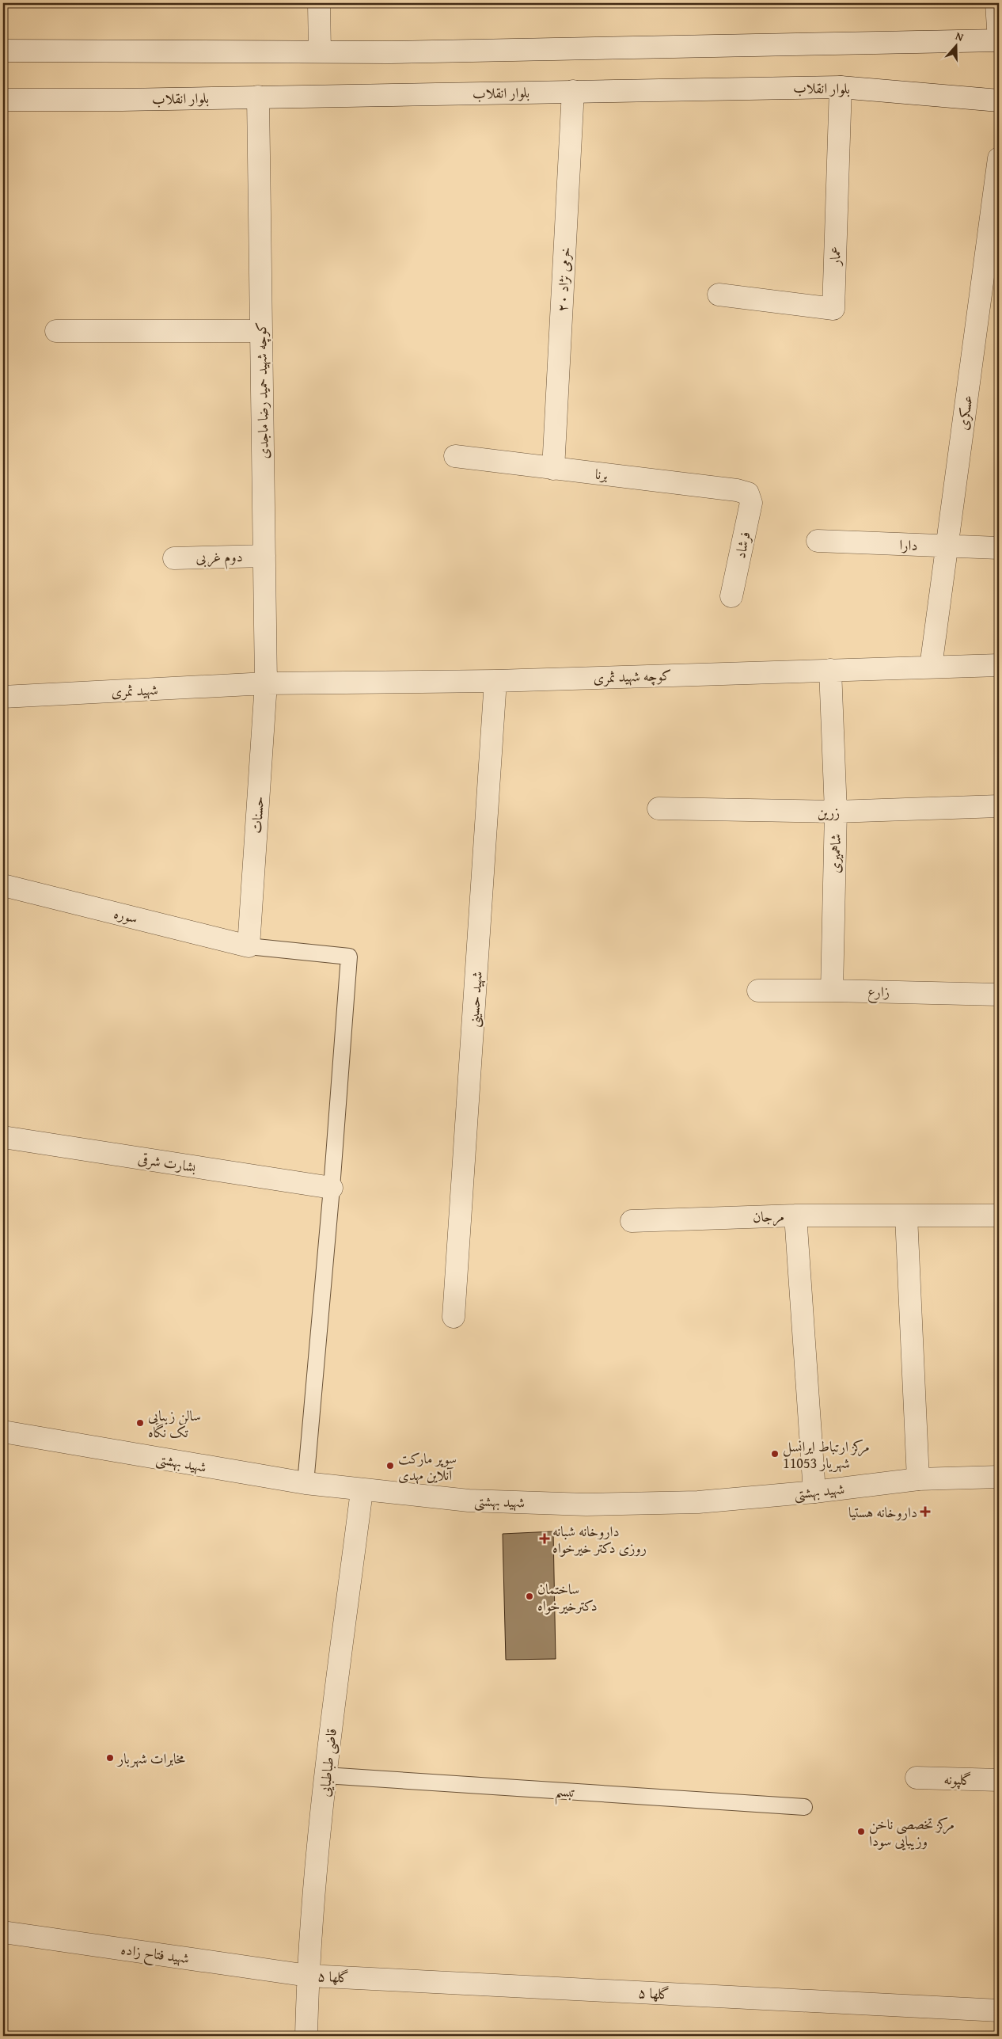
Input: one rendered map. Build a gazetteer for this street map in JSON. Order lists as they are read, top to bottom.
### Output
{
  "streets": {
    "street": [
      "بلوار انقلاب",
      "عمار",
      "خرمی نژاد ۲۰",
      "کوچه شهید حمید رضا ماجدی",
      "عسکری",
      "برنا",
      "فرشاد",
      "دارا",
      "دوم غربی",
      "کوچه شهید ثمری",
      "شهید ثمری",
      "زرین",
      "حسنات",
      "شاهمیری",
      "سوره",
      "زارع",
      "شهید حسینی",
      "بشارت شرقی",
      "مرجان",
      "شهید بهشتی",
      "قاضی طباطبایی",
      "گلپونه",
      "شهید فتاح زاده",
      "گلها ۵"
    ],
    "lane": ["تبسم"]
  },
  "crossings": [
    ["بلوار انقلاب", "عمار"],
    ["بلوار انقلاب", "خرمی نژاد ۲۰"],
    ["بلوار انقلاب", "کوچه شهید حمید رضا ماجدی"],
    ["خرمی نژاد ۲۰", "برنا"],
    ["کوچه شهید حمید رضا ماجدی", "دوم غربی"],
    ["کوچه شهید حمید رضا ماجدی", "کوچه شهید ثمری"],
    ["کوچه شهید حمید رضا ماجدی", "شهید ثمری"],
    ["کوچه شهید حمید رضا ماجدی", "حسنات"],
    ["عسکری", "دارا"],
    ["عسکری", "کوچه شهید ثمری"],
    ["برنا", "فرشاد"],
    ["کوچه شهید ثمری", "شهید ثمری"],
    ["کوچه شهید ثمری", "حسنات"],
    ["کوچه شهید ثمری", "شاهمیری"],
    ["کوچه شهید ثمری", "شهید حسینی"],
    ["شهید ثمری", "حسنات"],
    ["زرین", "شاهمیری"],
    ["حسنات", "سوره"],
    ["شاهمیری", "زارع"],
    ["شهید بهشتی", "قاضی طباطبایی"],
    ["قاضی طباطبایی", "تبسم"],
    ["قاضی طباطبایی", "شهید فتاح زاده"],
    ["قاضی طباطبایی", "گلها ۵"],
    ["شهید فتاح زاده", "گلها ۵"]
  ],
  "places": {
    "other": [
      "سالن زیبایی تک نگاه",
      "مرکز ارتباط ایرانسل 11053 شهریار",
      "سوپر مارکت آنلاین مهدی",
      "ساختمان دکترخیرخواه",
      "مخابرات شهربار",
      "مرکز تخصصی ناخن وزیبایی سودا"
    ],
    "health": ["داروخانه هستیا", "داروخانه شبانه روزی دکتر خیرخواه"]
  },
  "north": "top"
}
